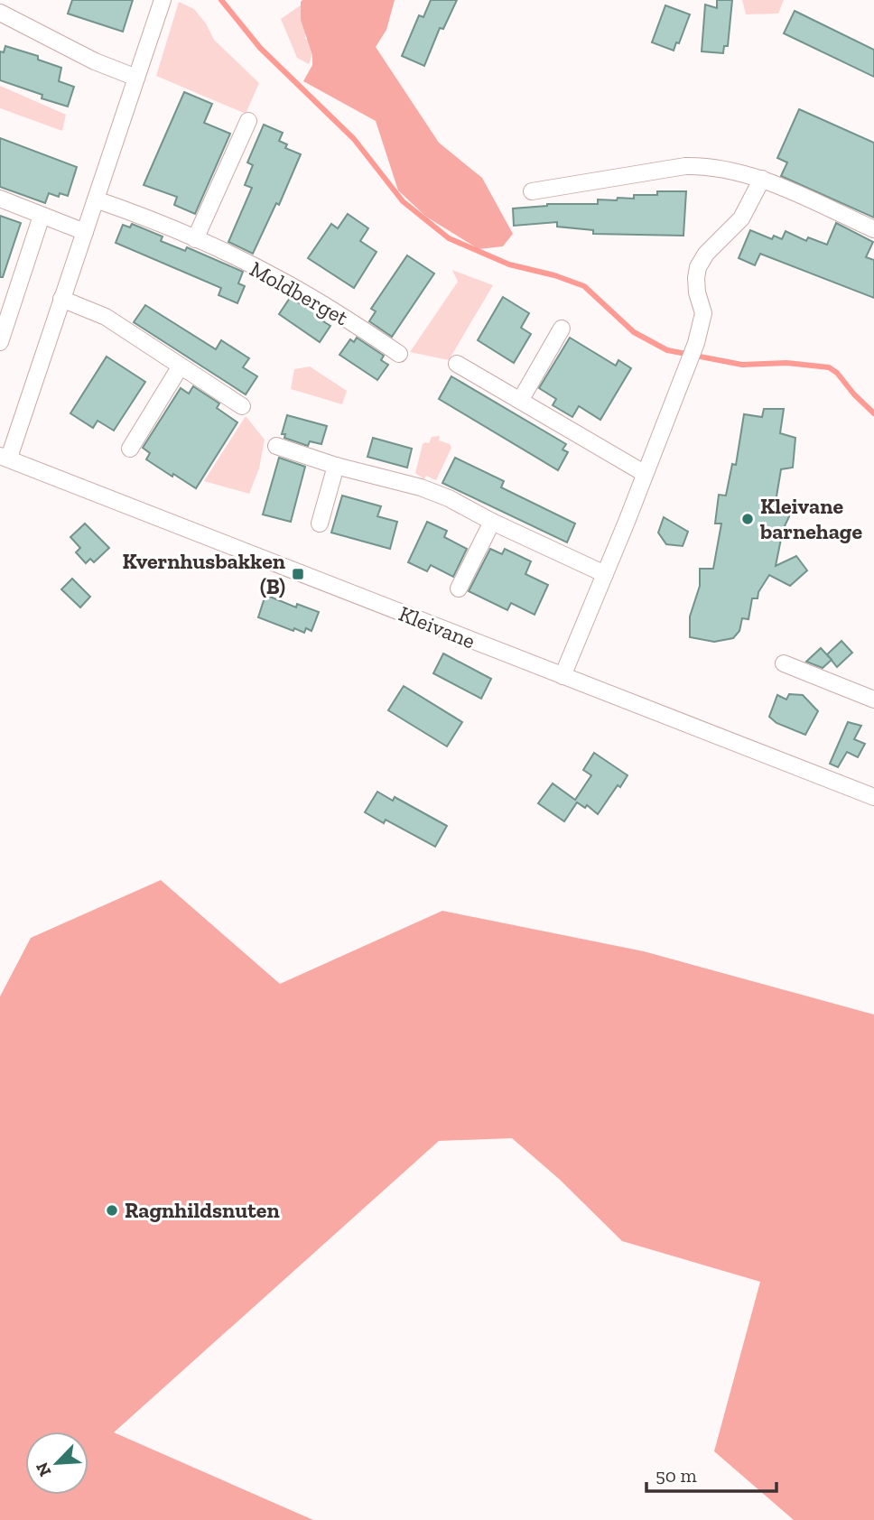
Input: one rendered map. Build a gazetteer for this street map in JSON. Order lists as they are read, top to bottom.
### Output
{
  "streets": {
    "street": ["Moldberget", "Kleivane"]
  },
  "places": {
    "other": ["Kleivane barnehage", "Ragnhildsnuten"],
    "transit": ["Kvernhusbakken (B)"]
  },
  "scale_bar": "50 m",
  "north": "bottom left"
}
